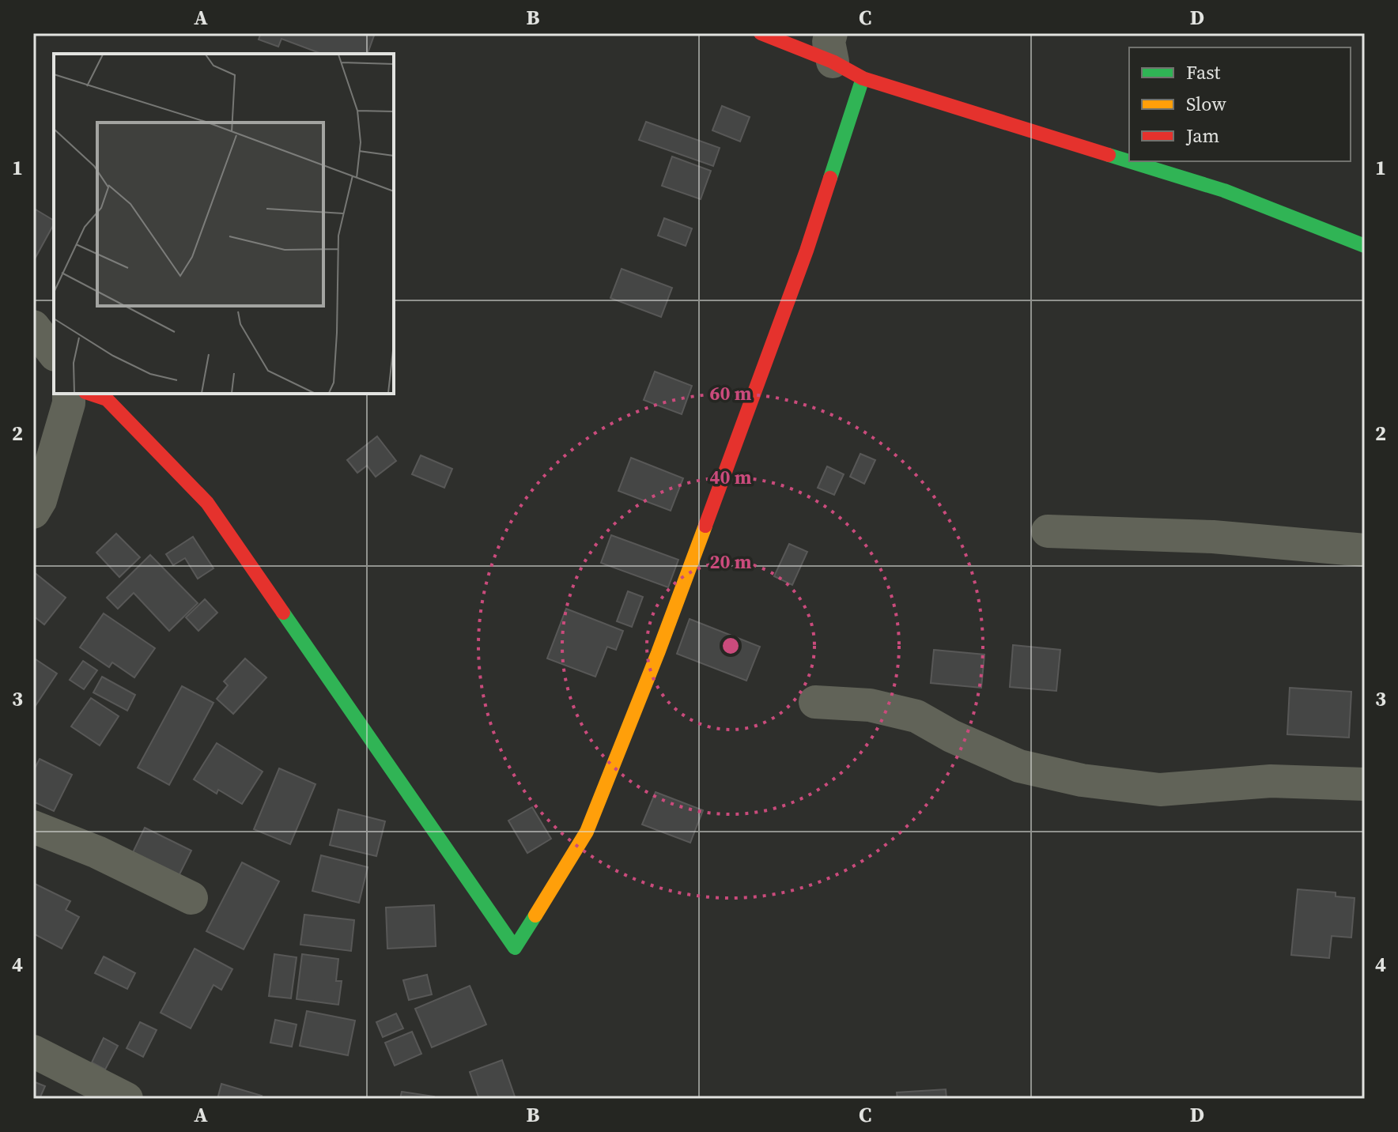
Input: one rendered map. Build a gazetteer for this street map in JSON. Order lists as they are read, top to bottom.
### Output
{
  "legend": ["Fast", "Slow", "Jam"],
  "grid": {
    "columns": [
      "A",
      "B",
      "C",
      "D"
    ],
    "rows": [
      "1",
      "2",
      "3",
      "4"
    ]
  },
  "rings": ["60 m", "40 m", "20 m"]
}
